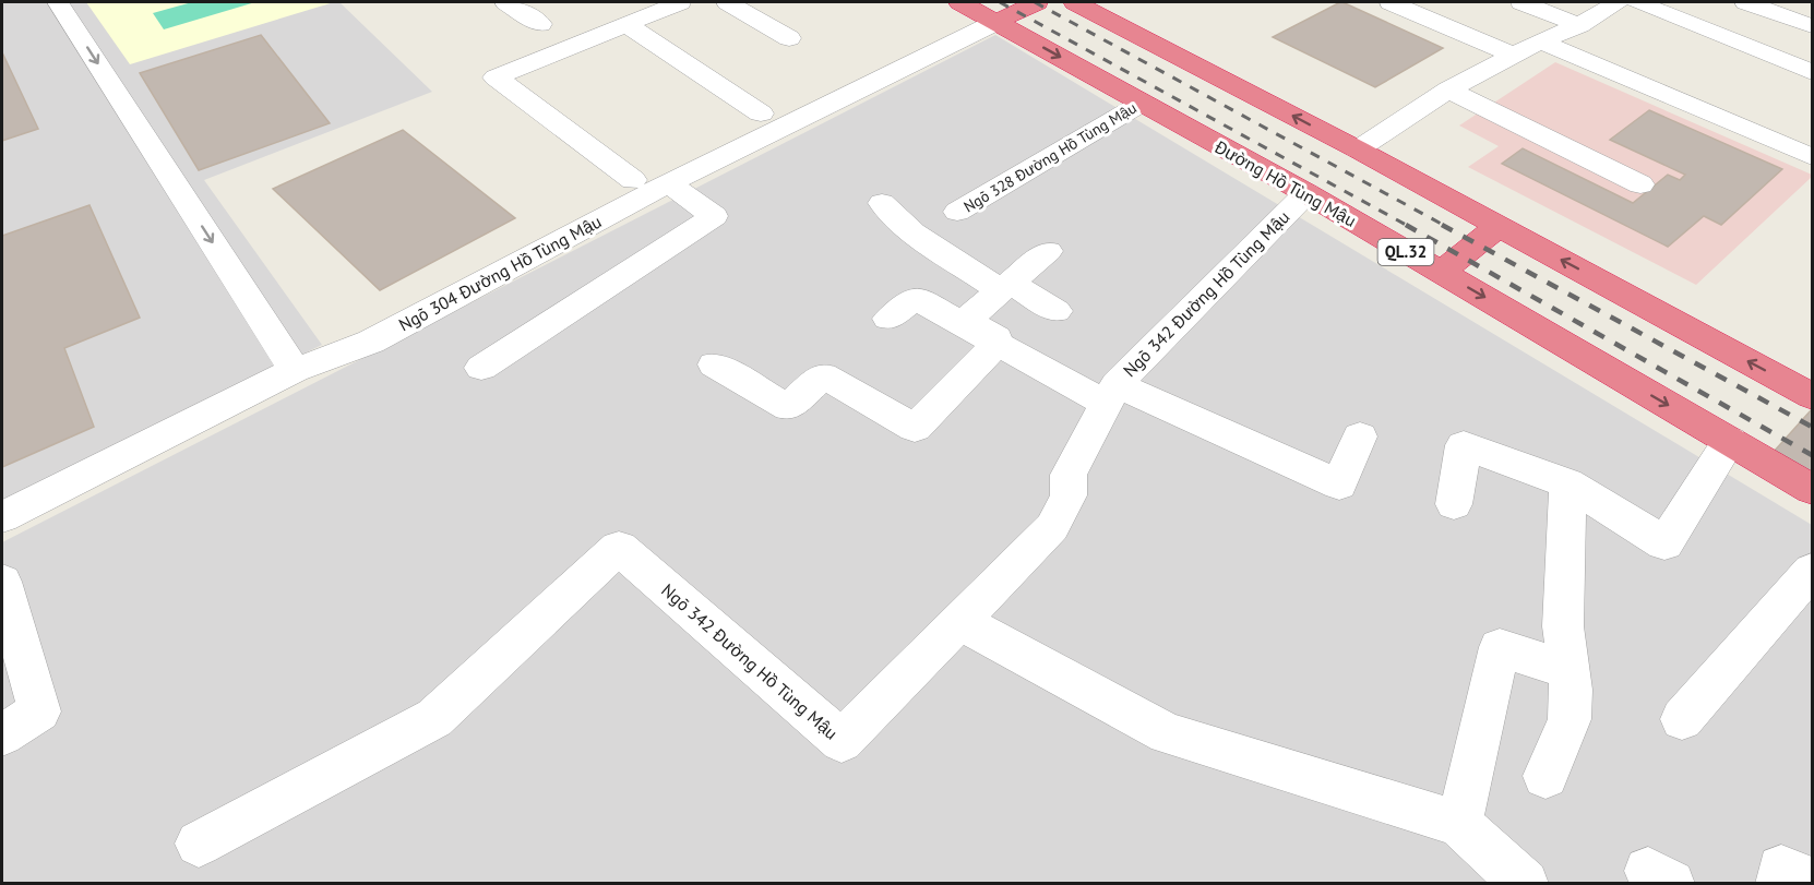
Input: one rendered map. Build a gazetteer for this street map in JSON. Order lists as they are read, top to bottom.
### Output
{
  "streets": {
    "highway": ["Đường Hồ Tùng Mậu", "QL.32"],
    "street": ["Ngõ 328 Đường Hồ Tùng Mậu", "Ngõ 304 Đường Hồ Tùng Mậu", "Ngõ 342 Đường Hồ Tùng Mậu"]
  },
  "crossings": [
    ["Ngõ 328 Đường Hồ Tùng Mậu", "Đường Hồ Tùng Mậu"],
    ["Đường Hồ Tùng Mậu", "Ngõ 304 Đường Hồ Tùng Mậu"],
    ["Đường Hồ Tùng Mậu", "Ngõ 342 Đường Hồ Tùng Mậu"]
  ]
}
